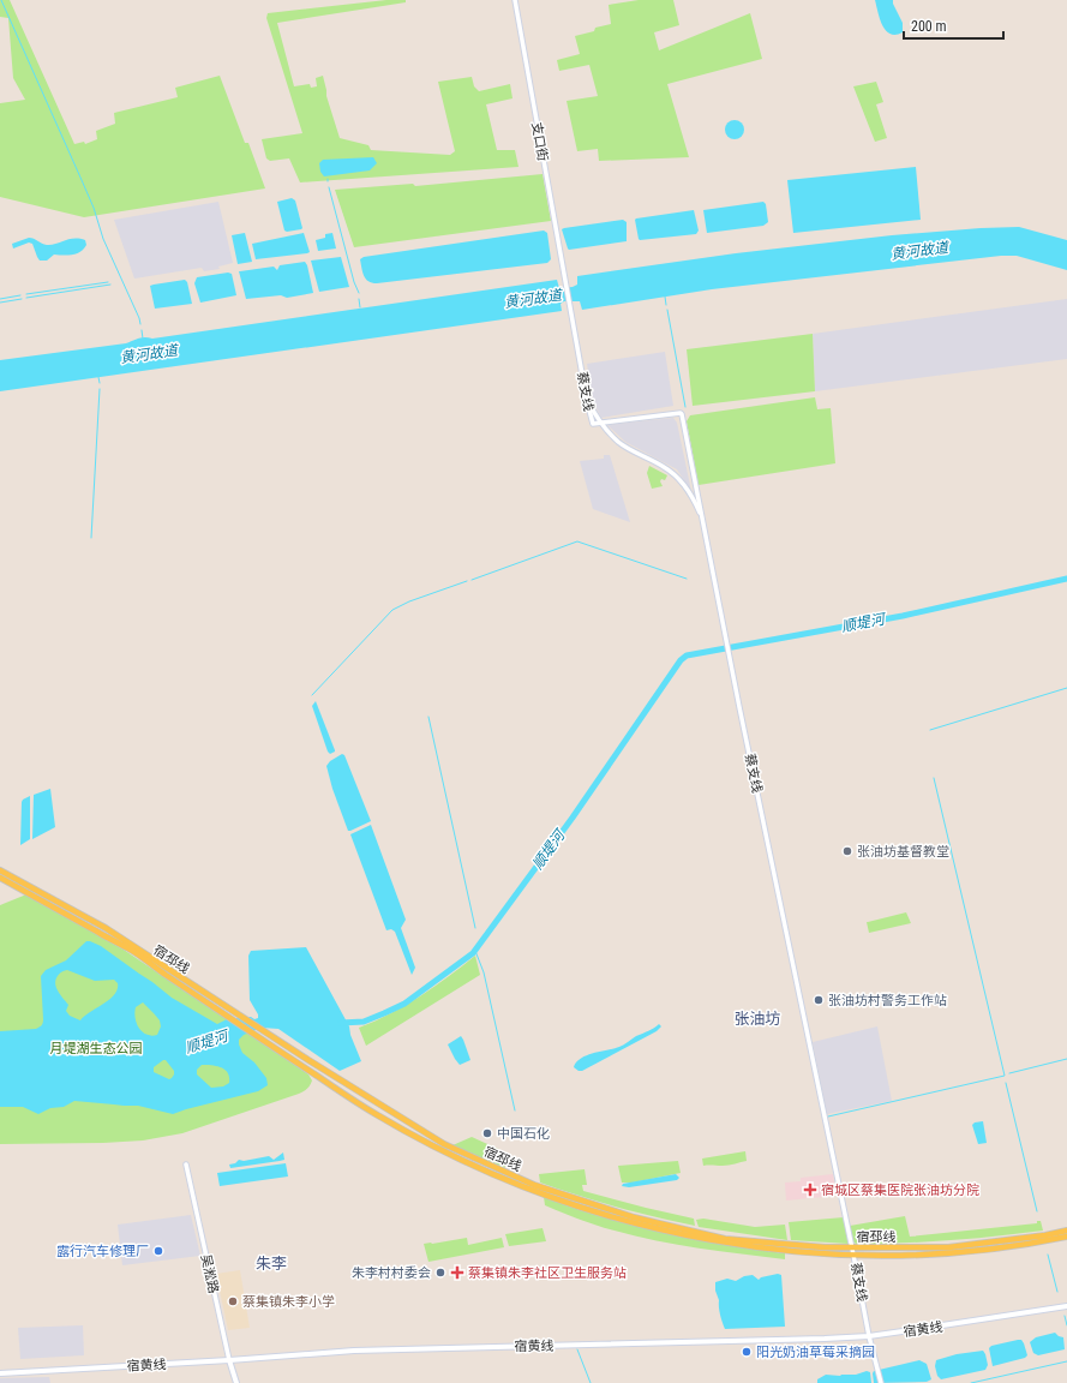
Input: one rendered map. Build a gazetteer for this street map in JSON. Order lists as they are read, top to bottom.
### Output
{
  "streets": {
    "main road": ["宿邳线", "吴淞路", "宿黄线"],
    "street": ["支口街", "蔡支线"]
  },
  "crossings": [
    ["支口街", "蔡支线"],
    ["蔡支线", "宿邳线"],
    ["蔡支线", "宿黄线"],
    ["吴淞路", "宿黄线"]
  ],
  "districts": ["张油坊", "朱李"],
  "water": ["黄河故道", "顺堤河"],
  "parks": ["月堤湖生态公园"],
  "places": {
    "other": [
      "张油坊基督教堂",
      "张油坊村警务工作站",
      "中国石化",
      "露行汽车修理厂",
      "朱李村村委会",
      "蔡集镇朱李小学",
      "阳光奶油草莓采摘园"
    ],
    "health": ["宿城区蔡集医院张油坊分院", "蔡集镇朱李社区卫生服务站"]
  },
  "scale_bar": "200 m"
}
